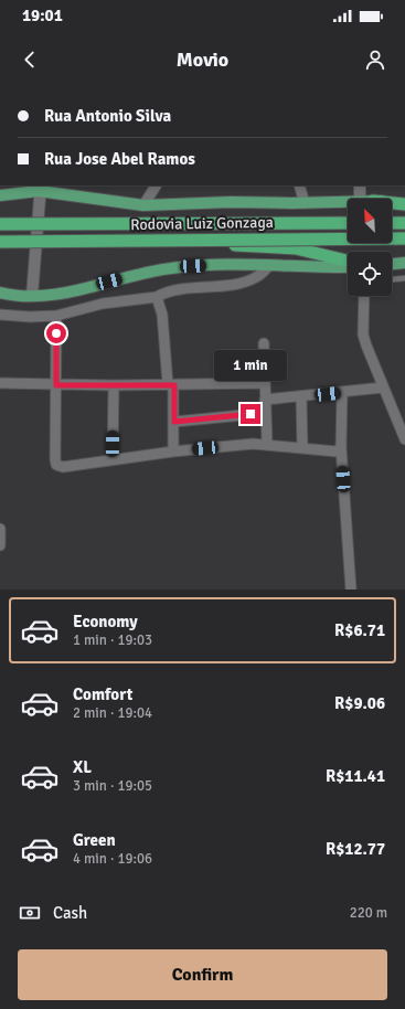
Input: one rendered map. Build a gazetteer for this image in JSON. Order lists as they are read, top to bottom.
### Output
{
  "streets": {
    "highway": ["Rodovia Luiz Gonzaga"]
  },
  "north": "top left",
  "page": {
    "status": "19:01",
    "header": "Movio",
    "banner": ["Rua Antonio Silva", "Rua Jose Abel Ramos"],
    "bubble": "1 min",
    "list": [
      {
        "name": "Economy",
        "note": "1 min · 19:03",
        "value": "R$6.71"
      },
      {
        "name": "Comfort",
        "note": "2 min · 19:04",
        "value": "R$9.06"
      },
      {
        "name": "XL",
        "note": "3 min · 19:05",
        "value": "R$11.41"
      },
      {
        "name": "Green",
        "note": "4 min · 19:06",
        "value": "R$12.77"
      }
    ],
    "pay": ["Cash", "220 m"],
    "buttons": "Confirm"
  }
}
